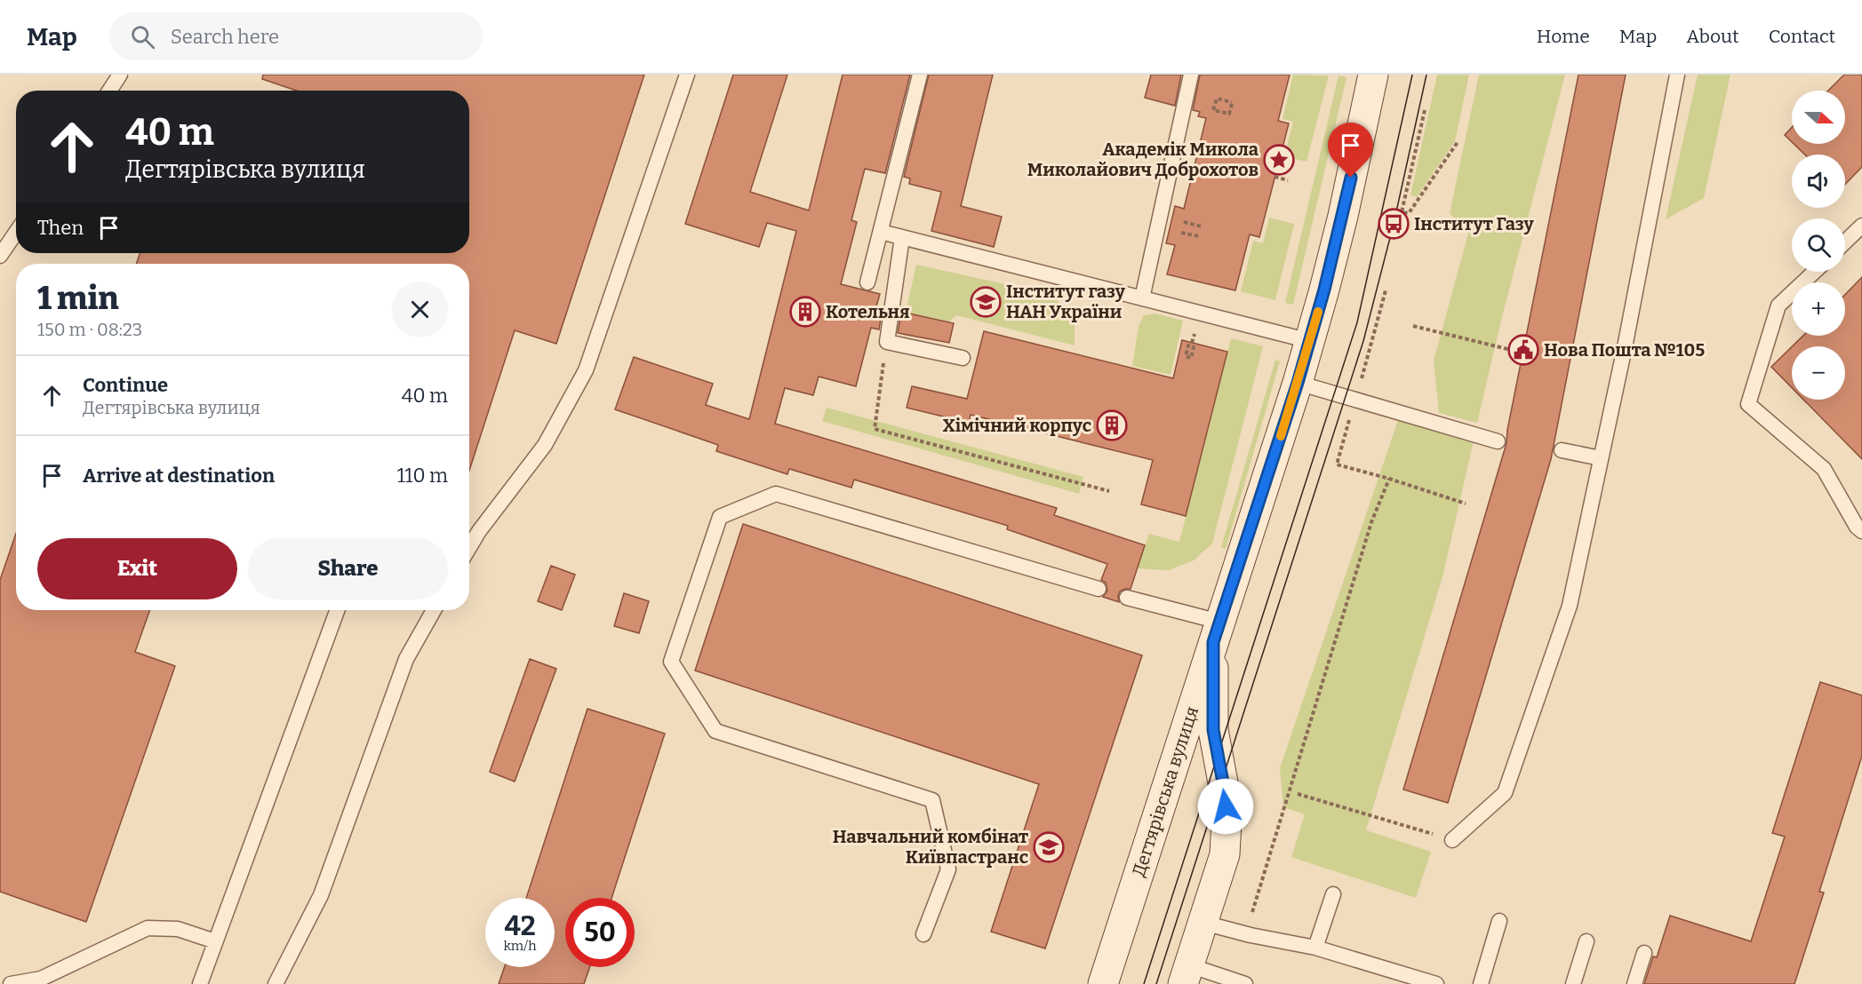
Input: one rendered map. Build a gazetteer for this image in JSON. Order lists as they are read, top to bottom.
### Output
{
  "streets": {
    "main road": ["Дегтярівська вулиця"]
  },
  "places": {
    "place": ["Академік Микола Миколайович Доброхотов"],
    "bus stop": ["Інститут Газу"],
    "school or university": ["Інститут газу НАН України", "Навчальний комбінат Київпастранс"],
    "building": ["Котельня", "Хімічний корпус"],
    "public building": ["Нова Пошта №105"]
  },
  "north": "right",
  "page": {
    "header": "Map",
    "search": "Search here",
    "nav": [
      "Home",
      "Map",
      "About",
      "Contact"
    ],
    "map_buttons": ["+", "−"],
    "turn": ["40 m", "Дегтярівська вулиця"],
    "then": "Then",
    "heading": ["1 min", "150 m · 08:23"],
    "list": [
      {
        "name": "Continue",
        "note": "Дегтярівська вулиця",
        "value": "40 m"
      },
      {
        "name": "Arrive at destination",
        "value": "110 m"
      }
    ],
    "buttons": ["Exit", "Share"],
    "speed": "42 km/h",
    "limit": "50"
  }
}
